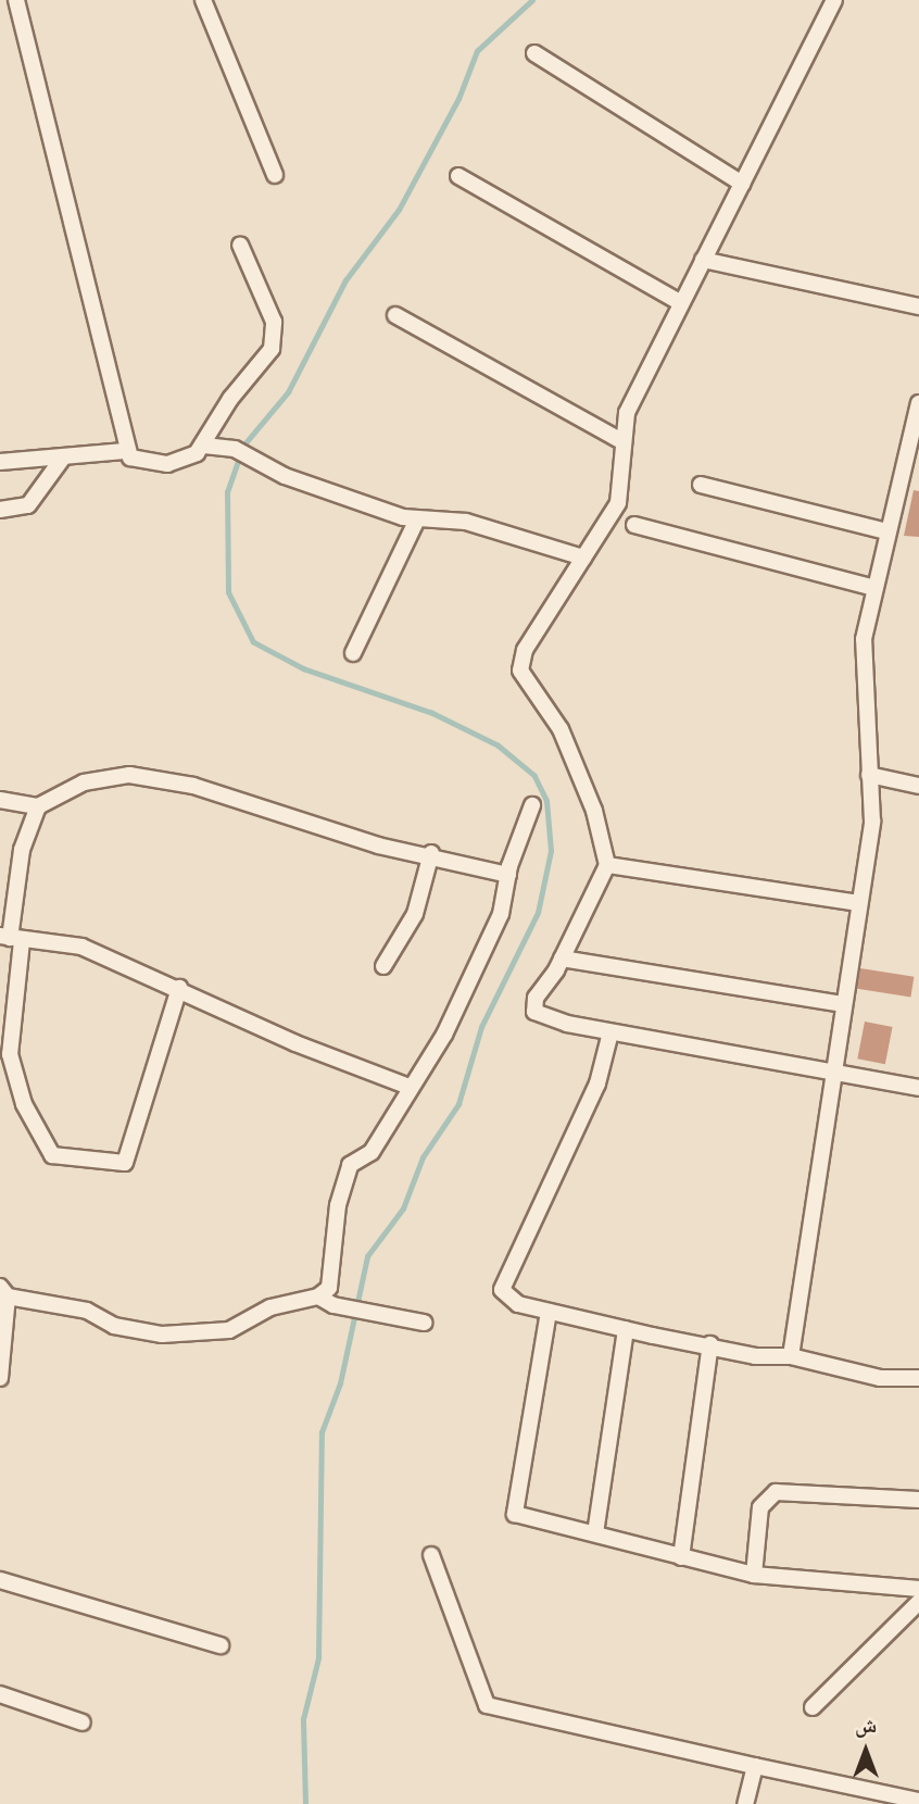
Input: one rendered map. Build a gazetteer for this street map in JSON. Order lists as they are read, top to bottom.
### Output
{
  "north": "top"
}
